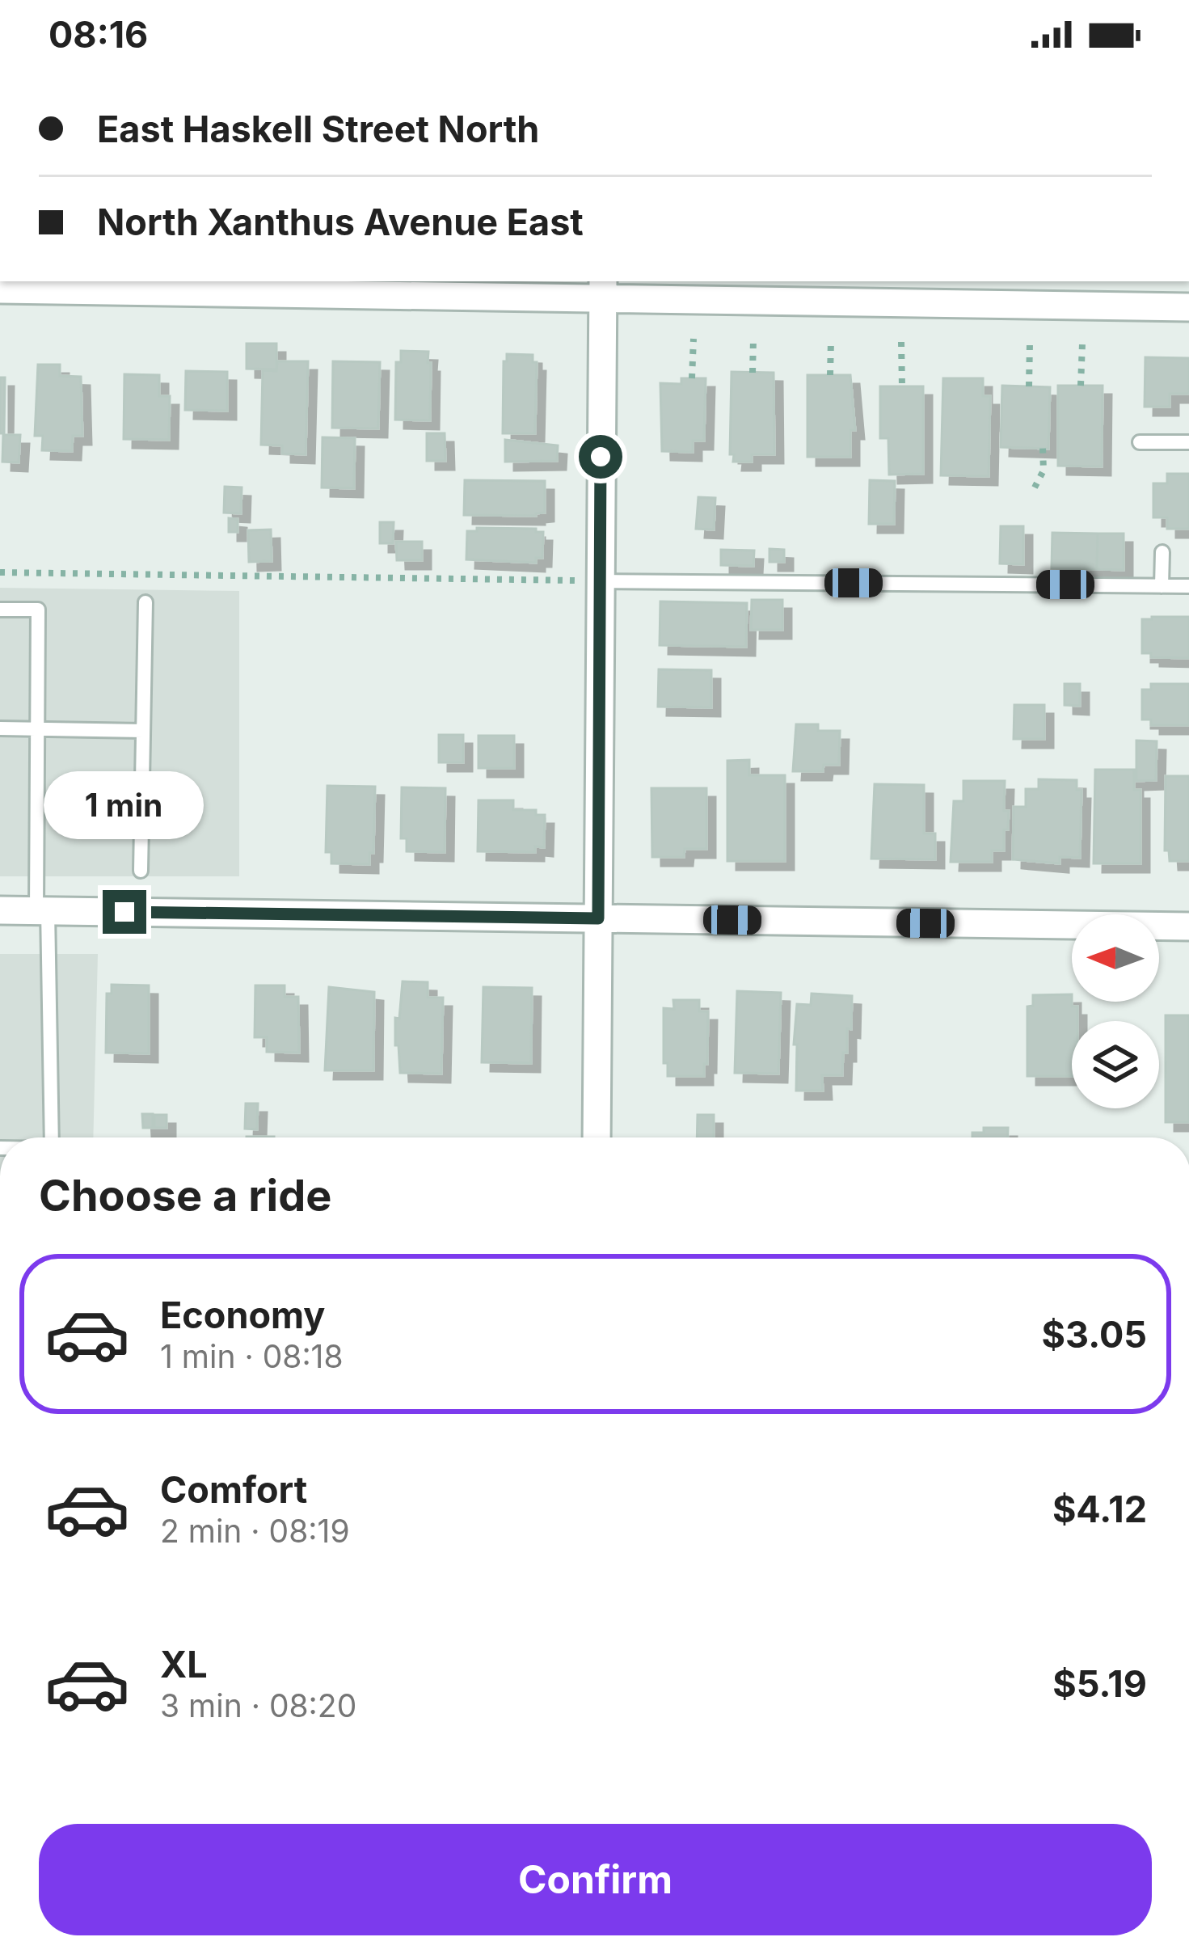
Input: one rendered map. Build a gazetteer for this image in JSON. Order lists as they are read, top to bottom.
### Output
{
  "north": "left",
  "page": {
    "status": "08:16",
    "banner": ["East Haskell Street North", "North Xanthus Avenue East"],
    "bubble": "1 min",
    "heading": "Choose a ride",
    "list": [
      {
        "name": "Economy",
        "note": "1 min · 08:18",
        "value": "$3.05"
      },
      {
        "name": "Comfort",
        "note": "2 min · 08:19",
        "value": "$4.12"
      },
      {
        "name": "XL",
        "note": "3 min · 08:20",
        "value": "$5.19"
      }
    ],
    "buttons": "Confirm"
  }
}
